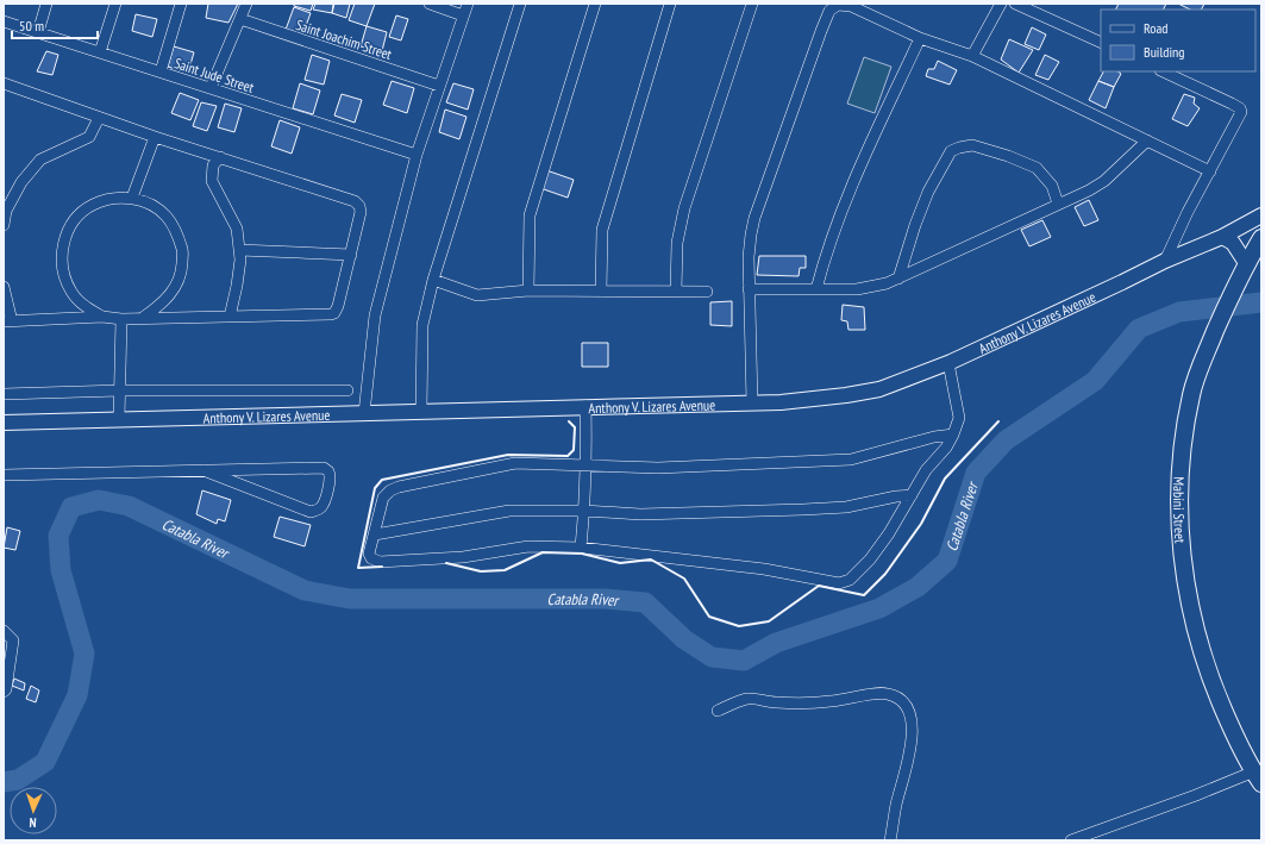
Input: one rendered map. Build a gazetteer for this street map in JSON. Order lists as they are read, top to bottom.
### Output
{
  "streets": {
    "main road": ["Anthony V. Lizares Avenue", "Mabini Street"],
    "street": ["Saint Joachim Street", "Saint Jude Street"]
  },
  "water": ["Catabla River"],
  "legend": ["Road", "Building"],
  "scale_bar": "50 m",
  "north": "bottom"
}
